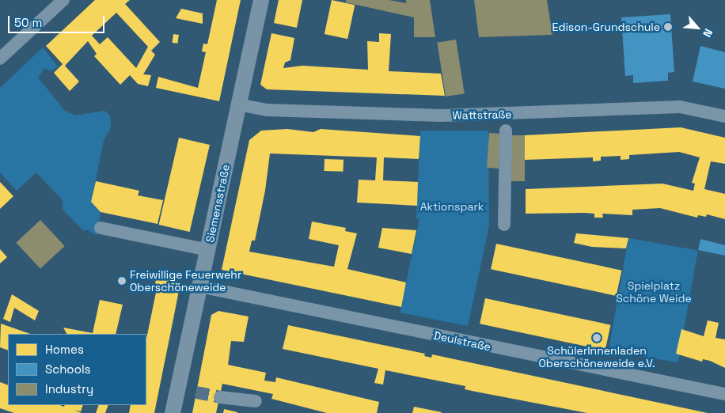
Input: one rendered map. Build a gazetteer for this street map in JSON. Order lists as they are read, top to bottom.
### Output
{
  "streets": {
    "main road": ["Siemensstraße"],
    "street": ["Wattstraße", "Deulstraße"]
  },
  "crossings": [
    ["Wattstraße", "Siemensstraße"],
    ["Siemensstraße", "Deulstraße"]
  ],
  "parks": ["Aktionspark", "Spielplatz Schöne Weide"],
  "places": ["Edison-Grundschule", "Freiwillige Feuerwehr Oberschöneweide", "SchülerInnenladen Oberschöneweide e.V."],
  "legend": ["Homes", "Schools", "Industry"],
  "scale_bar": "50 m",
  "north": "bottom right"
}
